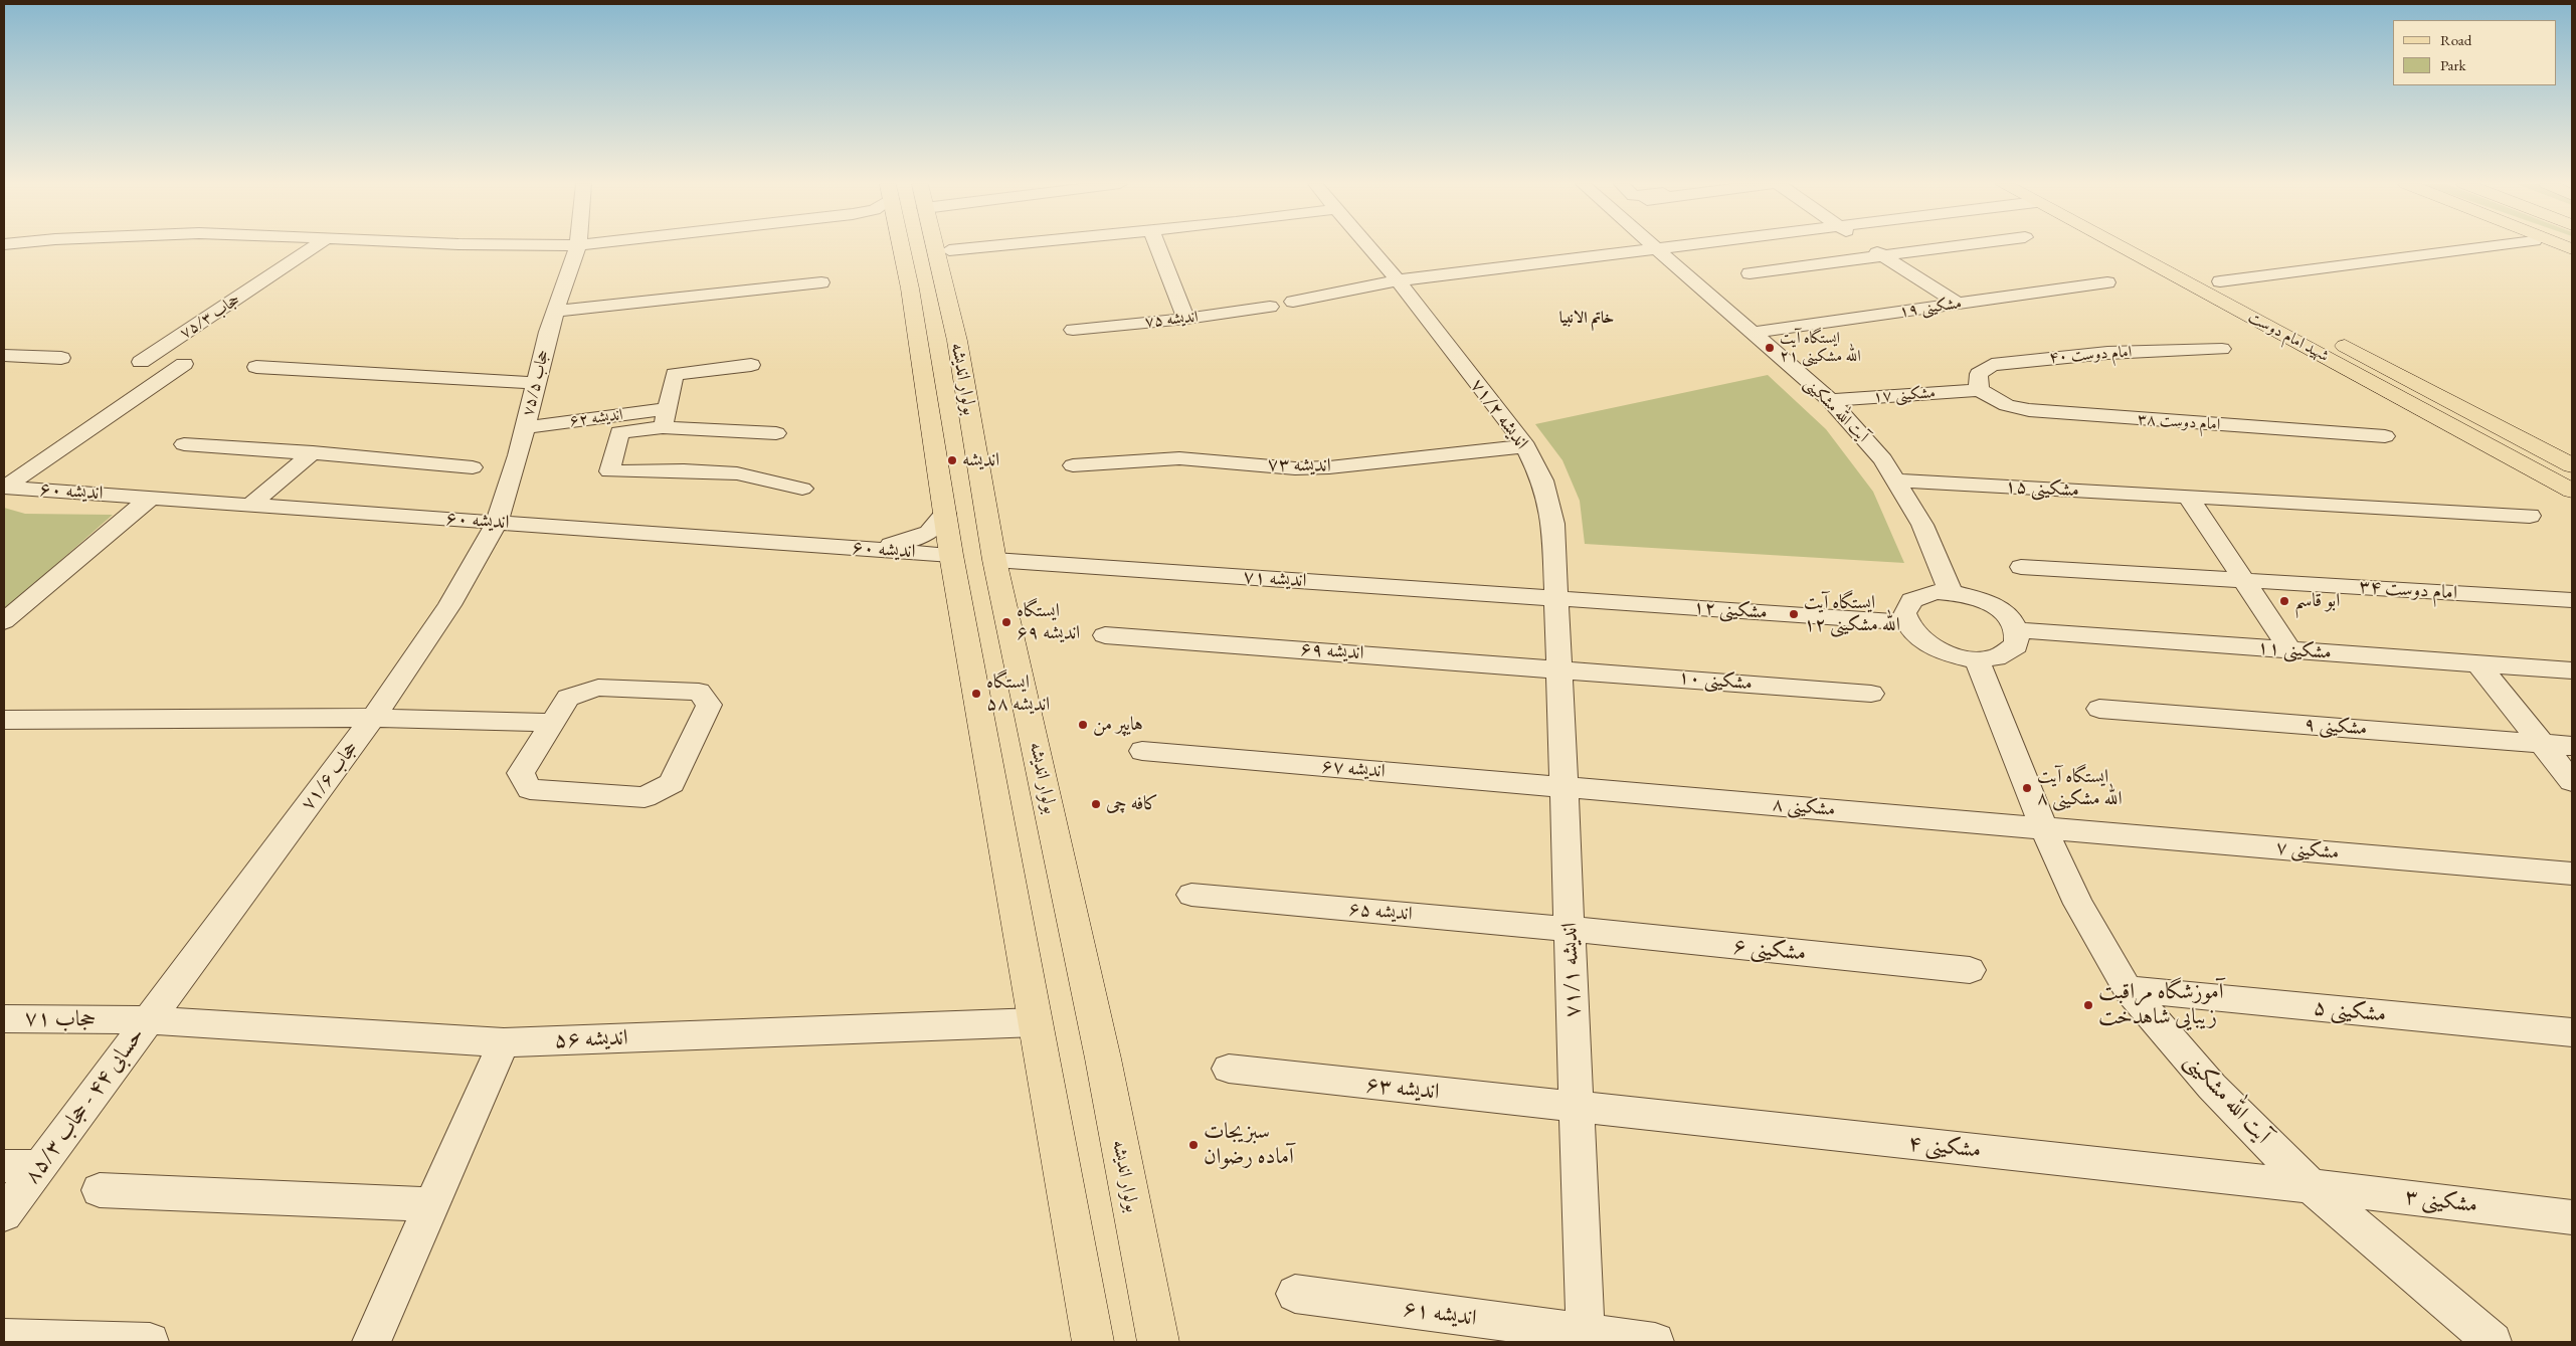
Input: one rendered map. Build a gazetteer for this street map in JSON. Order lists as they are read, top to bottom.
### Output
{
  "streets": {
    "main road": ["شهید امام دوست", "بولوار اندیشه"],
    "street": [
      "مشکینی ۱۹",
      "حجاب ۷۵/۳",
      "اندیشه ۷۵",
      "امام دوست ۴۰",
      "حجاب ۷۵/۵",
      "مشکینی ۱۷",
      "آیت الله مشکینی",
      "اندیشه ۷۱/۲",
      "اندیشه ۶۲",
      "امام دوست ۳۸",
      "اندیشه ۷۳",
      "مشکینی ۱۵",
      "اندیشه ۶۰",
      "اندیشه ۷۱",
      "امام دوست ۳۴",
      "مشکینی ۱۲",
      "مشکینی ۱۱",
      "اندیشه ۶۹",
      "مشکینی ۱۰",
      "مشکینی ۹",
      "اندیشه ۶۷",
      "حجاب ۷۱/۶",
      "مشکینی ۸",
      "مشکینی ۷",
      "اندیشه ۶۵",
      "مشکینی ۶",
      "اندیشه ۷۱/۱",
      "مشکینی ۵",
      "حجاب ۷۱",
      "اندیشه ۵۶",
      "اندیشه ۶۳",
      "حسابی ۴۴ - حجاب ۸۵/۳",
      "مشکینی ۴",
      "مشکینی ۳",
      "اندیشه ۶۱"
    ]
  },
  "crossings": [
    ["مشکینی ۱۹", "آیت الله مشکینی"],
    ["حجاب ۷۵/۳", "اندیشه ۶۰"],
    ["امام دوست ۴۰", "مشکینی ۱۷"],
    ["امام دوست ۴۰", "امام دوست ۳۸"],
    ["بولوار اندیشه", "اندیشه ۶۰"],
    ["بولوار اندیشه", "اندیشه ۷۱"],
    ["بولوار اندیشه", "اندیشه ۵۶"],
    ["حجاب ۷۵/۵", "اندیشه ۶۲"],
    ["حجاب ۷۵/۵", "اندیشه ۶۰"],
    ["حجاب ۷۵/۵", "حجاب ۷۱/۶"],
    ["مشکینی ۱۷", "آیت الله مشکینی"],
    ["مشکینی ۱۷", "امام دوست ۳۸"],
    ["آیت الله مشکینی", "مشکینی ۱۵"],
    ["آیت الله مشکینی", "مشکینی ۸"],
    ["آیت الله مشکینی", "مشکینی ۷"],
    ["آیت الله مشکینی", "مشکینی ۵"],
    ["آیت الله مشکینی", "مشکینی ۴"],
    ["آیت الله مشکینی", "مشکینی ۳"],
    ["اندیشه ۷۱/۲", "اندیشه ۷۳"],
    ["اندیشه ۷۱/۲", "اندیشه ۷۱"],
    ["اندیشه ۷۱/۲", "مشکینی ۱۲"],
    ["اندیشه ۷۱/۲", "اندیشه ۷۱/۱"],
    ["اندیشه ۶۰", "حجاب ۷۱/۶"],
    ["اندیشه ۷۱", "مشکینی ۱۲"],
    ["اندیشه ۷۱", "اندیشه ۷۱/۱"],
    ["مشکینی ۱۲", "اندیشه ۷۱/۱"],
    ["اندیشه ۶۹", "مشکینی ۱۰"],
    ["اندیشه ۶۹", "اندیشه ۷۱/۱"],
    ["مشکینی ۱۰", "اندیشه ۷۱/۱"],
    ["اندیشه ۶۷", "مشکینی ۸"],
    ["اندیشه ۶۷", "اندیشه ۷۱/۱"],
    ["حجاب ۷۱/۶", "حجاب ۷۱"],
    ["حجاب ۷۱/۶", "اندیشه ۵۶"],
    ["حجاب ۷۱/۶", "حسابی ۴۴ - حجاب ۸۵/۳"],
    ["مشکینی ۸", "مشکینی ۷"],
    ["مشکینی ۸", "اندیشه ۷۱/۱"],
    ["اندیشه ۶۵", "مشکینی ۶"],
    ["اندیشه ۶۵", "اندیشه ۷۱/۱"],
    ["مشکینی ۶", "اندیشه ۷۱/۱"],
    ["اندیشه ۷۱/۱", "اندیشه ۶۳"],
    ["اندیشه ۷۱/۱", "مشکینی ۴"],
    ["اندیشه ۷۱/۱", "اندیشه ۶۱"],
    ["حجاب ۷۱", "اندیشه ۵۶"],
    ["حجاب ۷۱", "حسابی ۴۴ - حجاب ۸۵/۳"],
    ["اندیشه ۵۶", "حسابی ۴۴ - حجاب ۸۵/۳"],
    ["اندیشه ۶۳", "مشکینی ۴"],
    ["مشکینی ۴", "مشکینی ۳"]
  ],
  "districts": ["خاتم الانبیا"],
  "places": [
    "ایستگاه آیت الله مشکینی ۲۱",
    "اندیشه",
    "ابو قاسم",
    "ایستگاه آیت الله مشکینی ۱۲",
    "ایستگاه اندیشه ۶۹",
    "ایستگاه اندیشه ۵۸",
    "هایپر من",
    "ایستگاه آیت الله مشکینی ۸",
    "کافه چی",
    "آموزشگاه مراقبت زیبایی شاهدخت",
    "سبزیجات آماده رضوان"
  ],
  "legend": ["Road", "Park"]
}
